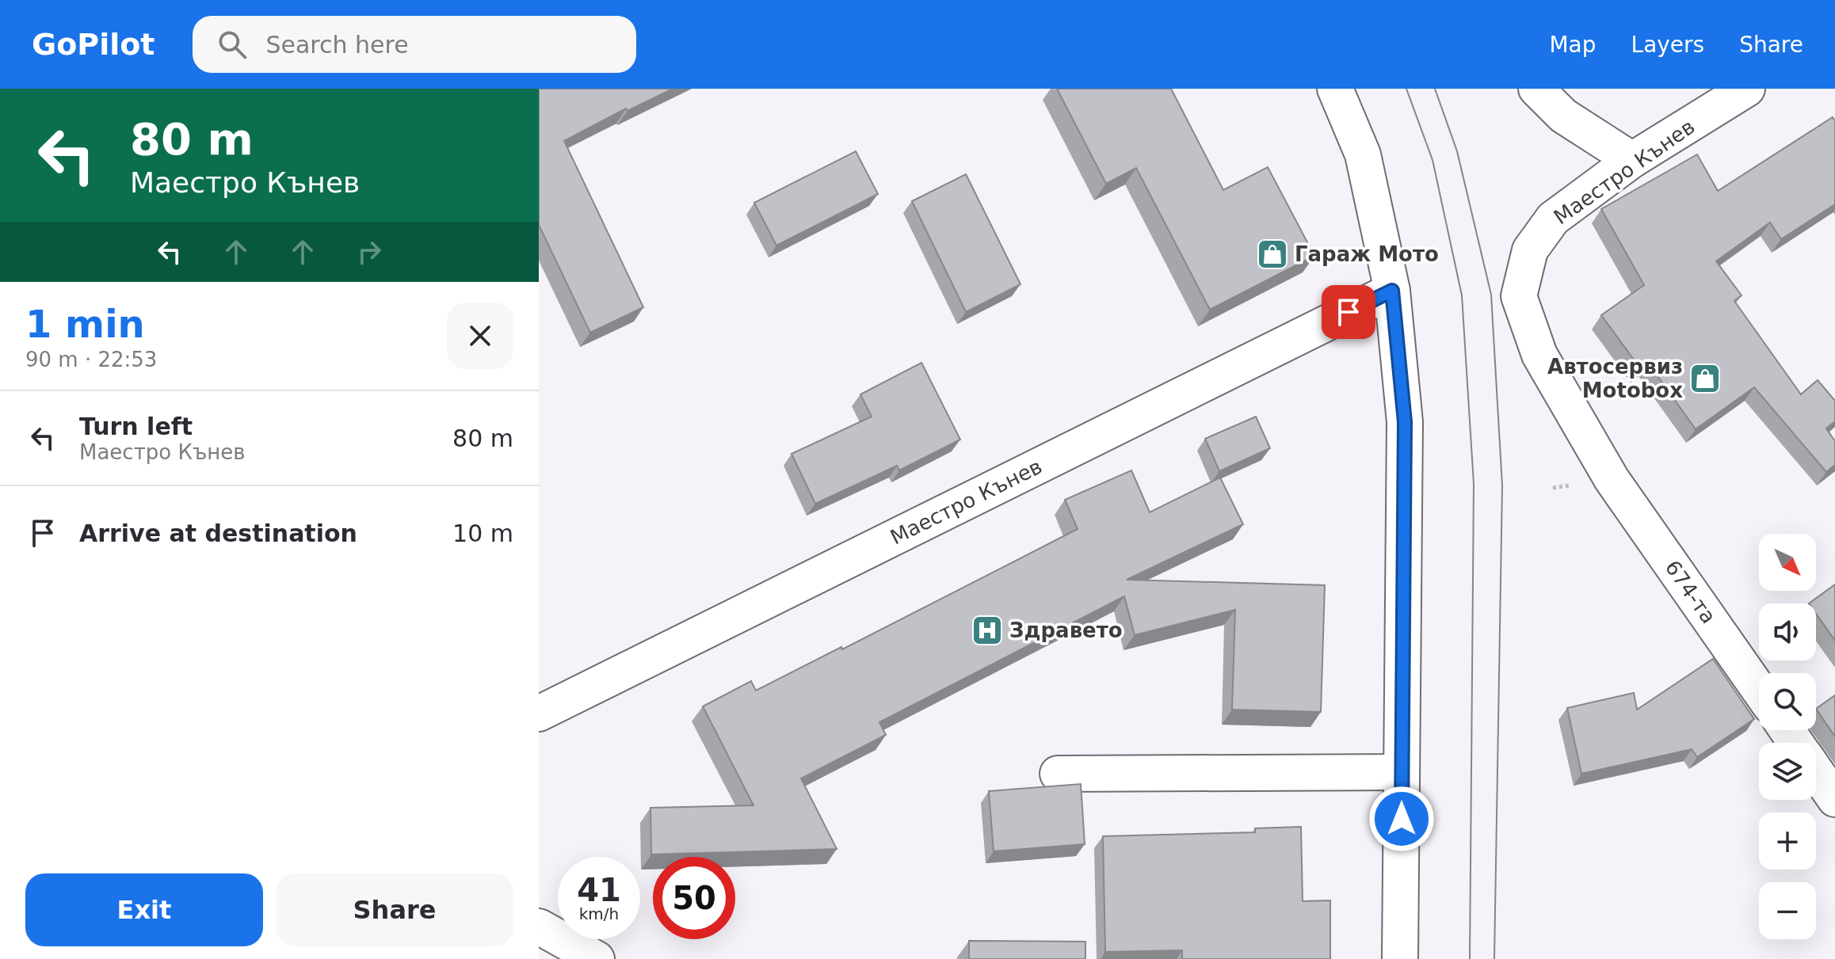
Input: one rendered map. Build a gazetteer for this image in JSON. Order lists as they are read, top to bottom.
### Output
{
  "streets": {
    "street": ["Маестро Кънев", "674-та"]
  },
  "crossings": [
    ["Маестро Кънев", "674-та"]
  ],
  "places": {
    "shop": ["Гараж Мото", "Автосервиз Motobox"],
    "hospital": ["Здравето"]
  },
  "north": "bottom right",
  "page": {
    "header": "GoPilot",
    "search": "Search here",
    "nav": ["Map", "Layers", "Share"],
    "turn": ["80 m", "Маестро Кънев"],
    "heading": ["1 min", "90 m · 22:53"],
    "list": [
      {
        "name": "Turn left",
        "note": "Маестро Кънев",
        "value": "80 m"
      },
      {
        "name": "Arrive at destination",
        "value": "10 m"
      }
    ],
    "map_buttons": ["+", "−"],
    "speed": "41 km/h",
    "limit": "50",
    "buttons": ["Exit", "Share"]
  }
}
